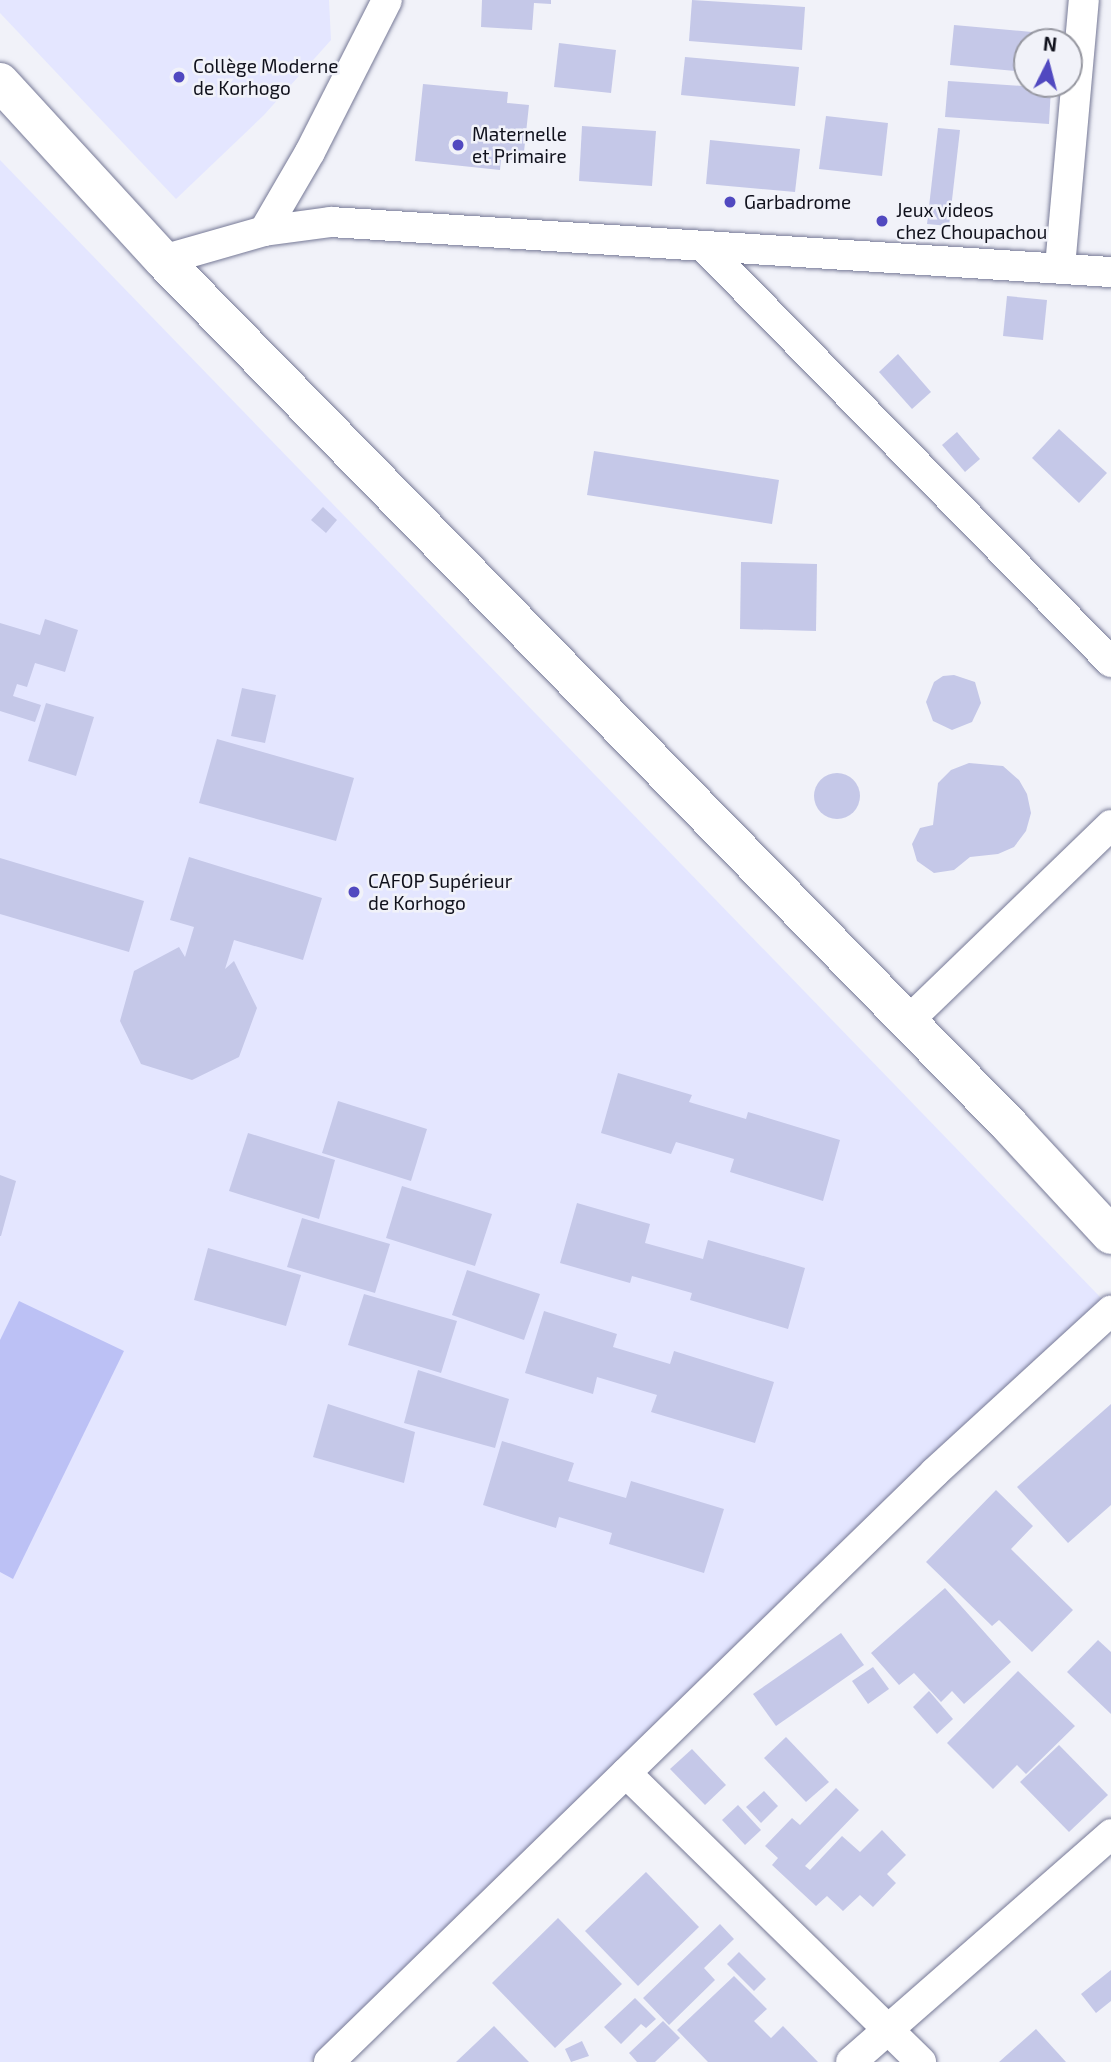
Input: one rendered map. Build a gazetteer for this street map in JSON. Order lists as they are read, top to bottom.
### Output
{
  "places": [
    "Collège Moderne de Korhogo",
    "Maternelle et Primaire",
    "Garbadrome",
    "Jeux videos chez Choupachou",
    "CAFOP Supérieur de Korhogo"
  ],
  "north": "top"
}
